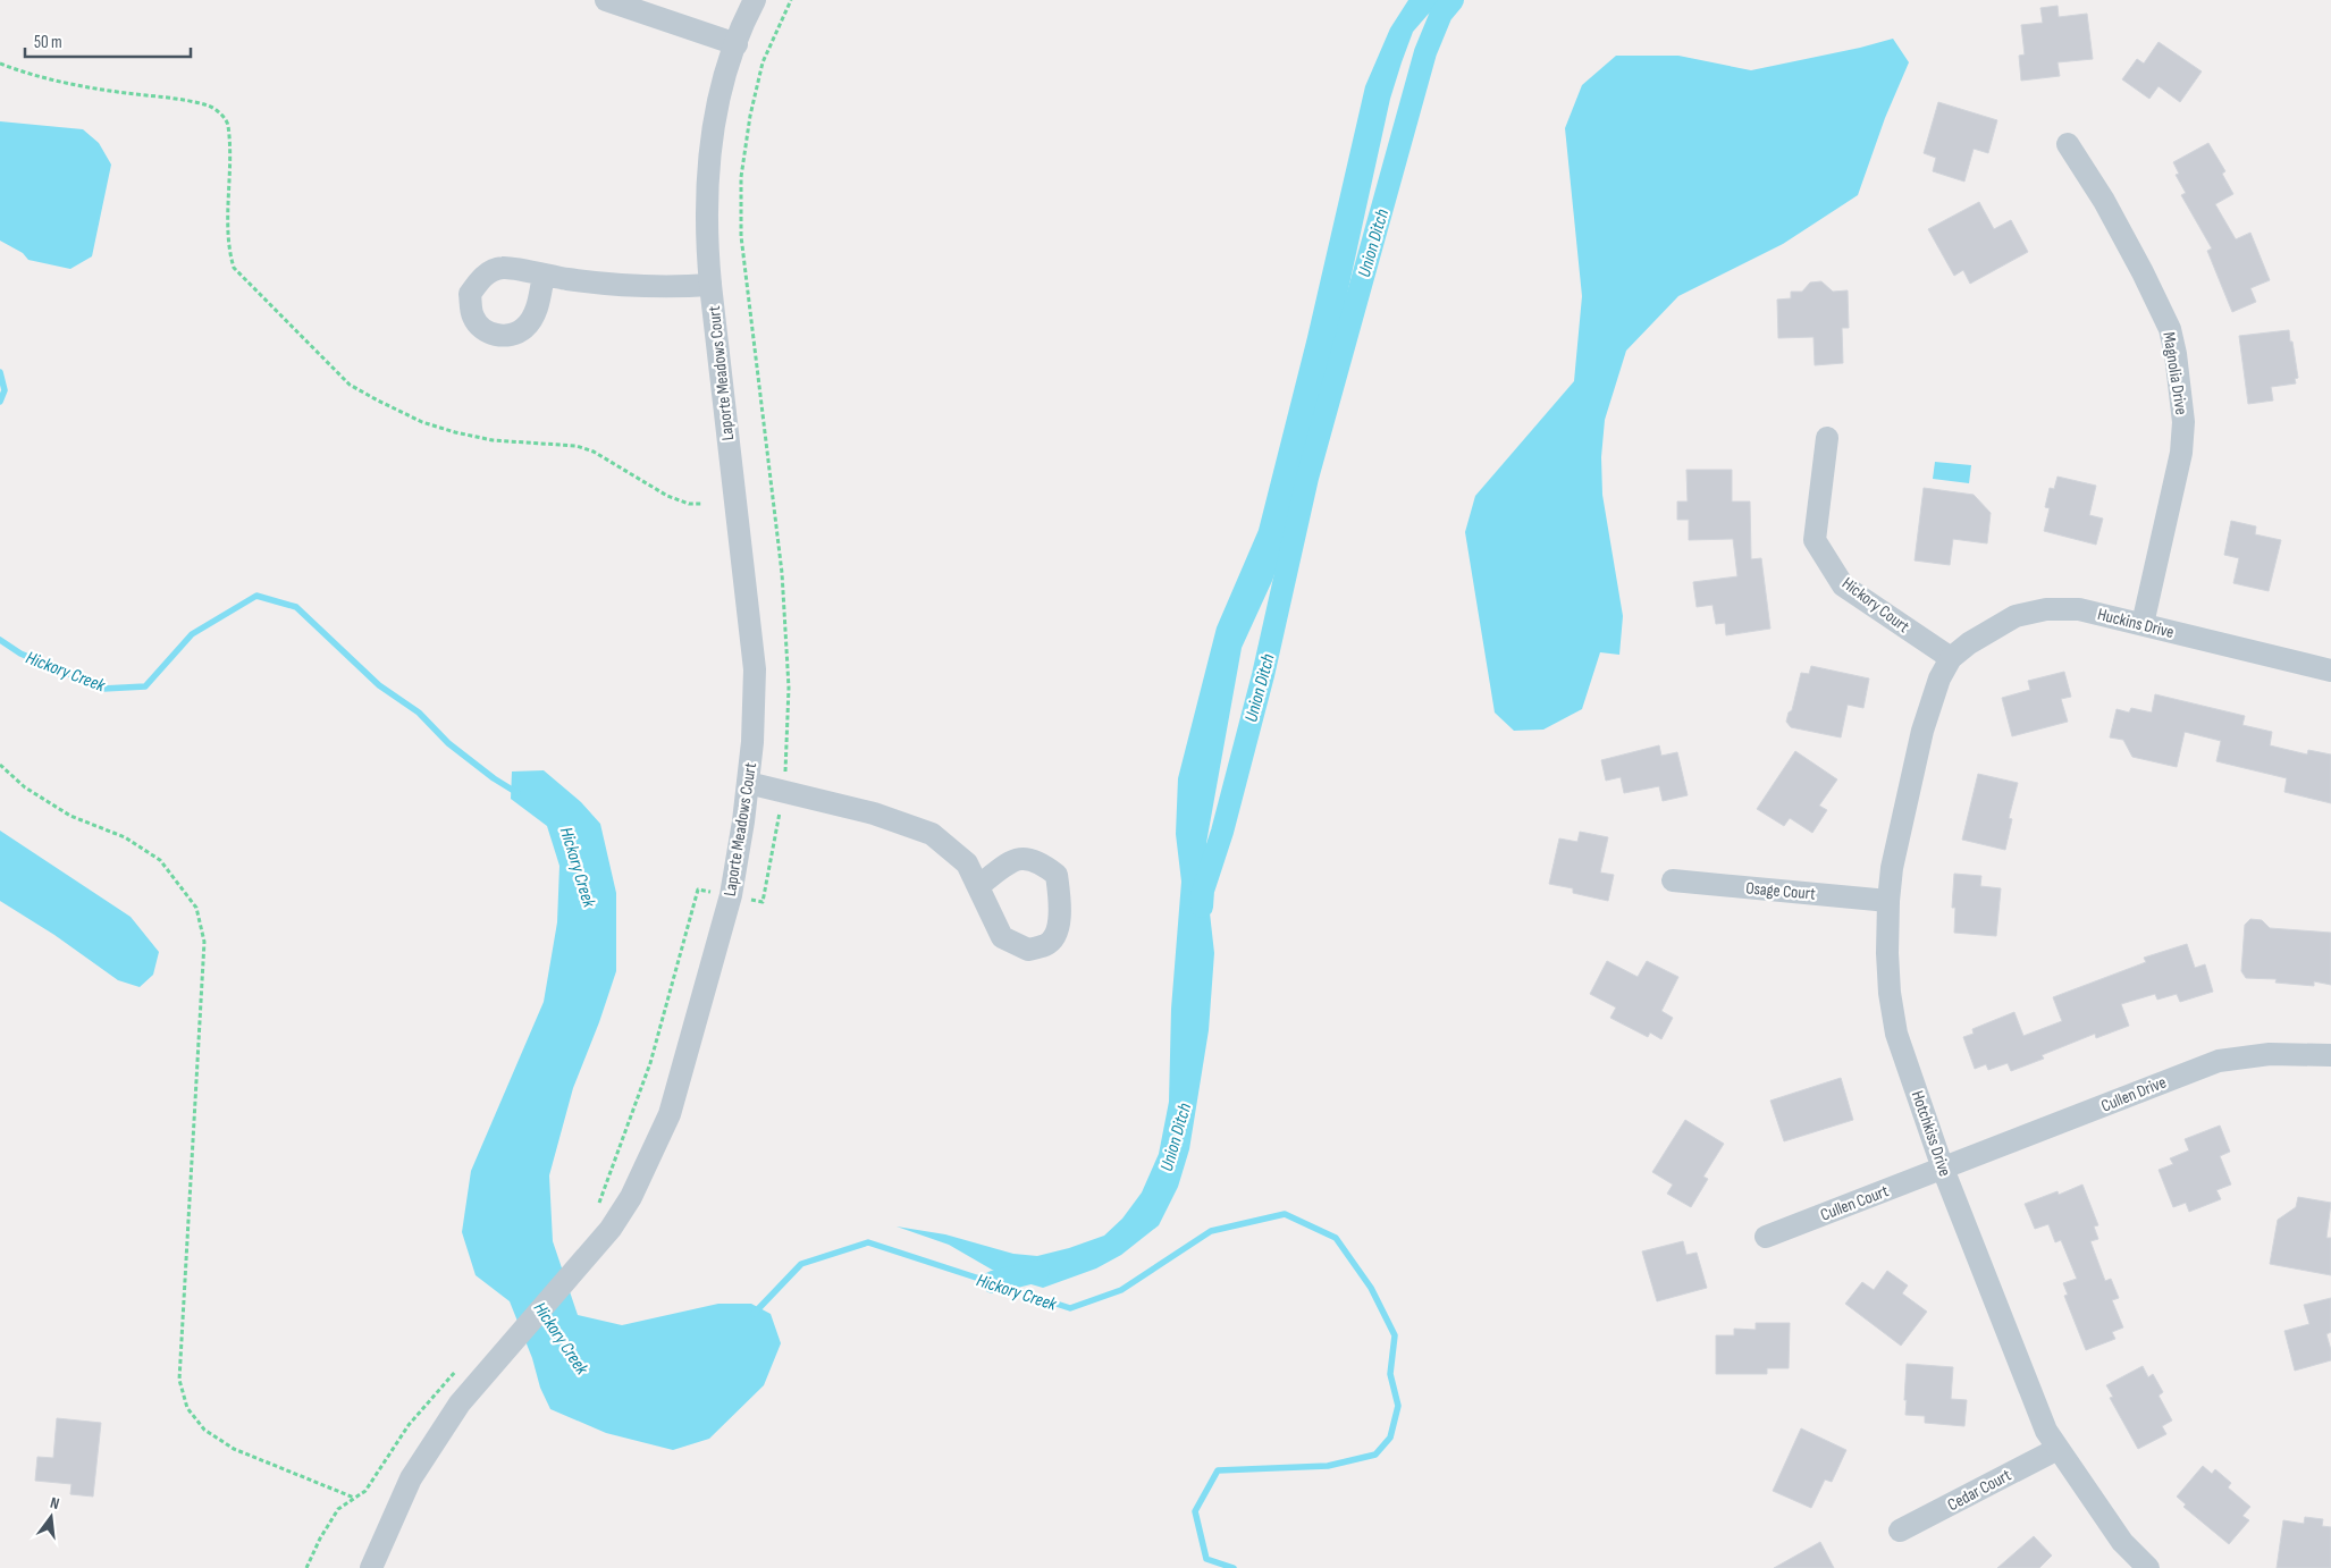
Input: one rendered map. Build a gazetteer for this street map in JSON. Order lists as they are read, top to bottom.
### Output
{
  "streets": {
    "street": [
      "Laporte Meadows Court",
      "Magnolia Drive",
      "Hickory Court",
      "Huckins Drive",
      "Osage Court",
      "Cullen Drive",
      "Hotchkiss Drive",
      "Cullen Court",
      "Cedar Court"
    ]
  },
  "crossings": [
    ["Magnolia Drive", "Huckins Drive"],
    ["Hickory Court", "Huckins Drive"],
    ["Hickory Court", "Hotchkiss Drive"],
    ["Huckins Drive", "Hotchkiss Drive"],
    ["Osage Court", "Hotchkiss Drive"],
    ["Cullen Drive", "Hotchkiss Drive"],
    ["Cullen Drive", "Cullen Court"],
    ["Hotchkiss Drive", "Cullen Court"],
    ["Hotchkiss Drive", "Cedar Court"]
  ],
  "water": ["Union Ditch", "Hickory Creek"],
  "scale_bar": "50 m",
  "north": "top"
}
